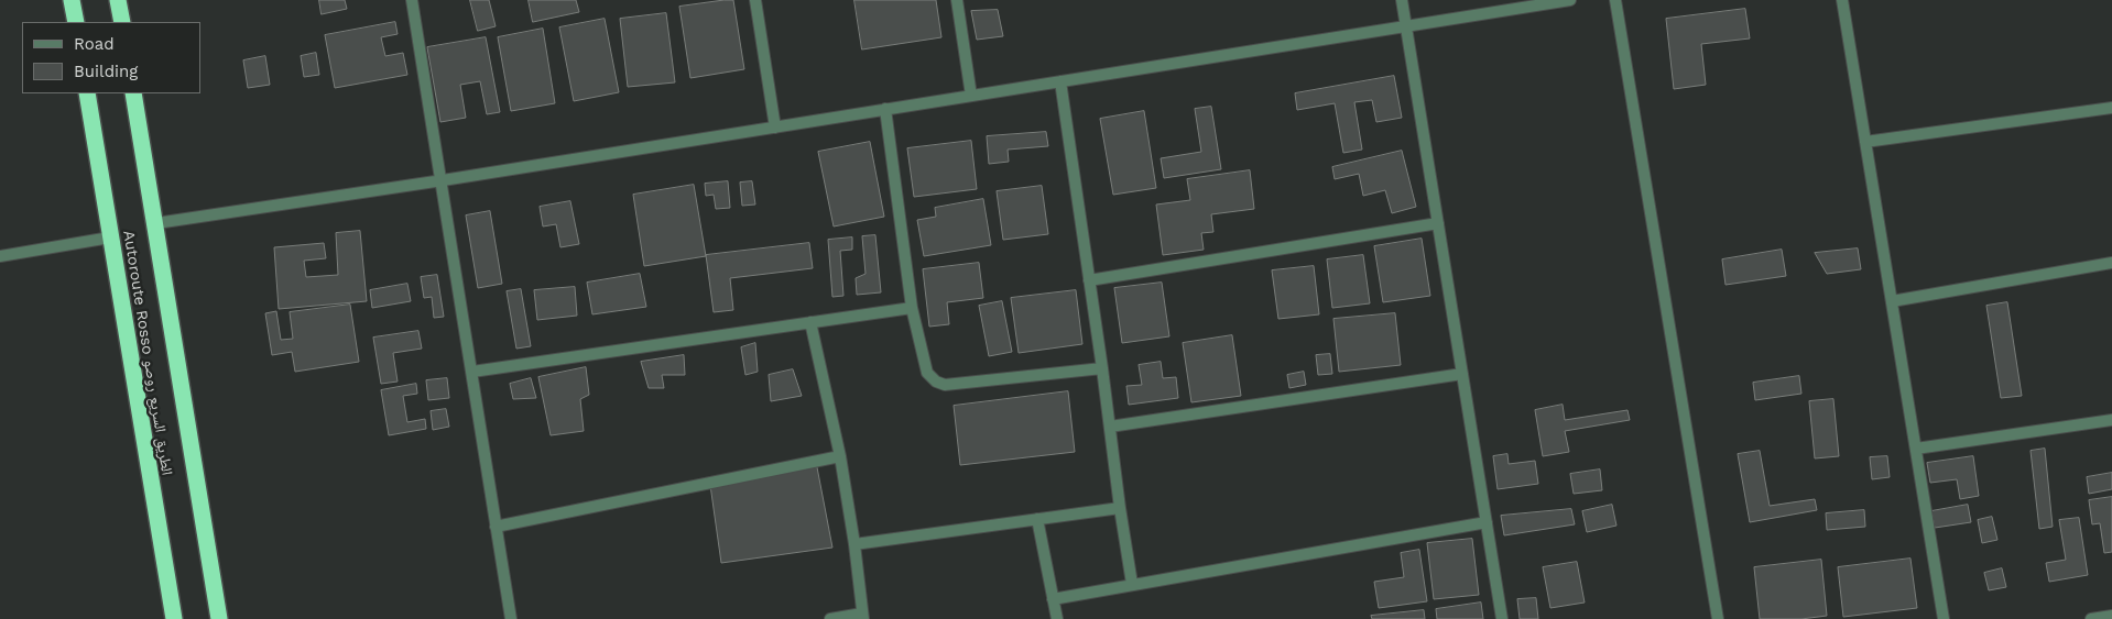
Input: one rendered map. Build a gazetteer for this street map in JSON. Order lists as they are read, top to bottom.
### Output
{
  "streets": {
    "highway": ["Autoroute Rosso الطريق السريع روصو"]
  },
  "legend": ["Road", "Building"]
}
